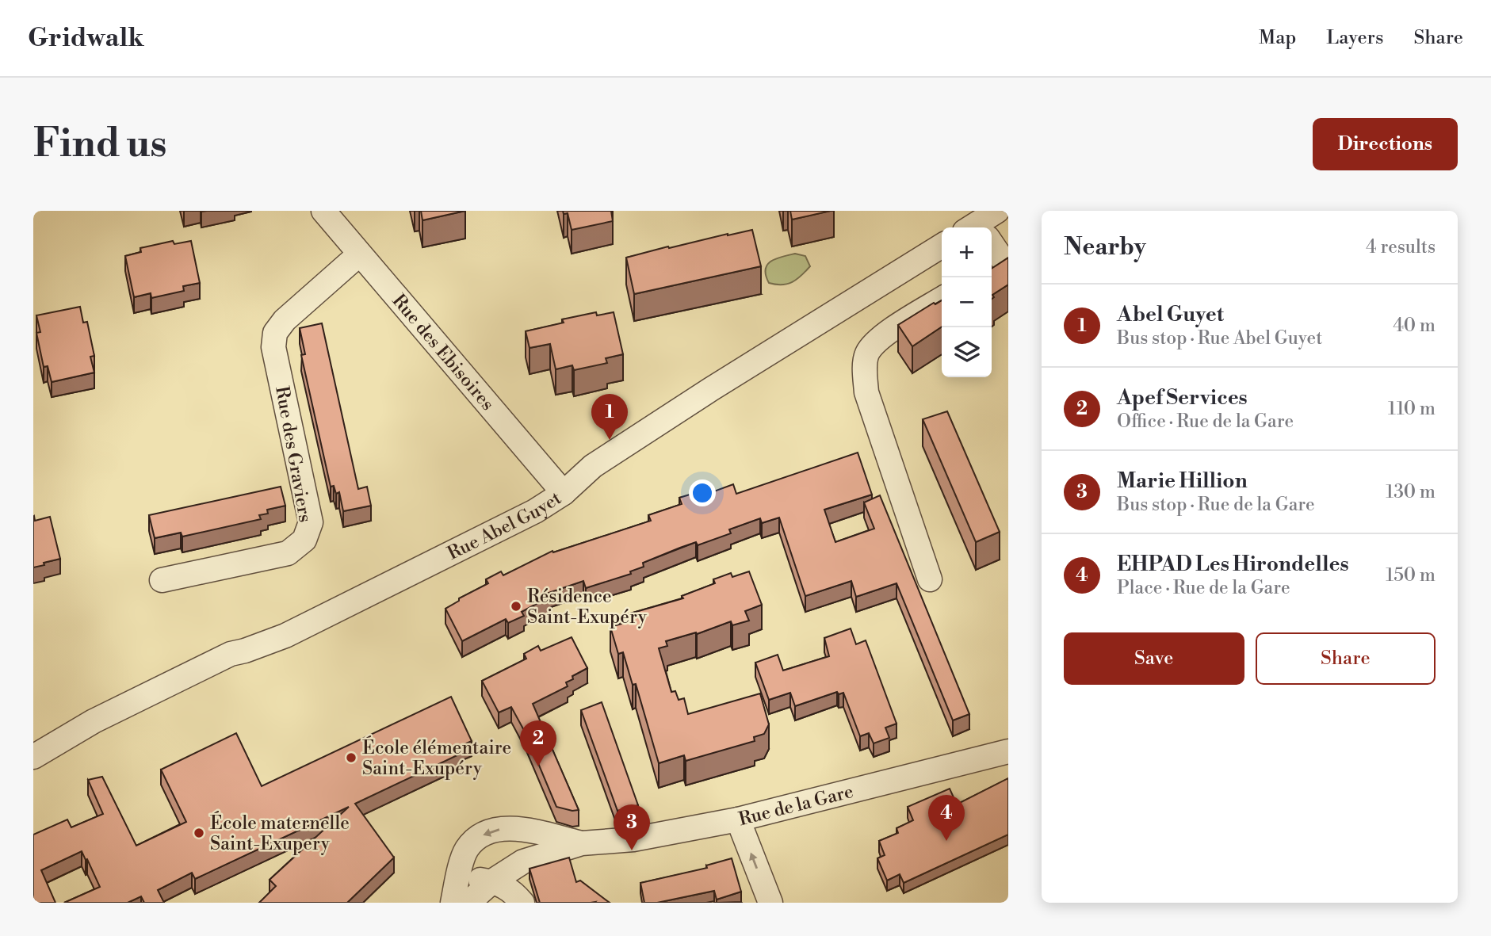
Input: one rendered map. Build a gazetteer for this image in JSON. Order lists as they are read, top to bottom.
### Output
{
  "streets": {
    "street": [
      "Rue des Ebisoires",
      "Rue des Graviers",
      "Rue Abel Guyet",
      "Rue de la Gare"
    ]
  },
  "crossings": [
    ["Rue des Ebisoires", "Rue des Graviers"],
    ["Rue des Ebisoires", "Rue Abel Guyet"]
  ],
  "places": ["Résidence Saint-Exupéry", "École élémentaire Saint-Exupéry", "École maternelle Saint-Exupery"],
  "page": {
    "header": "Gridwalk",
    "nav": ["Map", "Layers", "Share"],
    "buttons": [
      "Directions",
      ["Save", "Share"]
    ],
    "title": "Find us",
    "heading": ["Nearby", "4 results"],
    "map_buttons": ["+", "−"],
    "list": [
      {
        "mark": "1",
        "name": "Abel Guyet",
        "note": "Bus stop · Rue Abel Guyet",
        "value": "40 m"
      },
      {
        "mark": "2",
        "name": "Apef Services",
        "note": "Office · Rue de la Gare",
        "value": "110 m"
      },
      {
        "mark": "3",
        "name": "Marie Hillion",
        "note": "Bus stop · Rue de la Gare",
        "value": "130 m"
      },
      {
        "mark": "4",
        "name": "EHPAD Les Hirondelles",
        "note": "Place · Rue de la Gare",
        "value": "150 m"
      }
    ],
    "pins": [
      "1",
      "2",
      "4",
      "3"
    ]
  }
}
